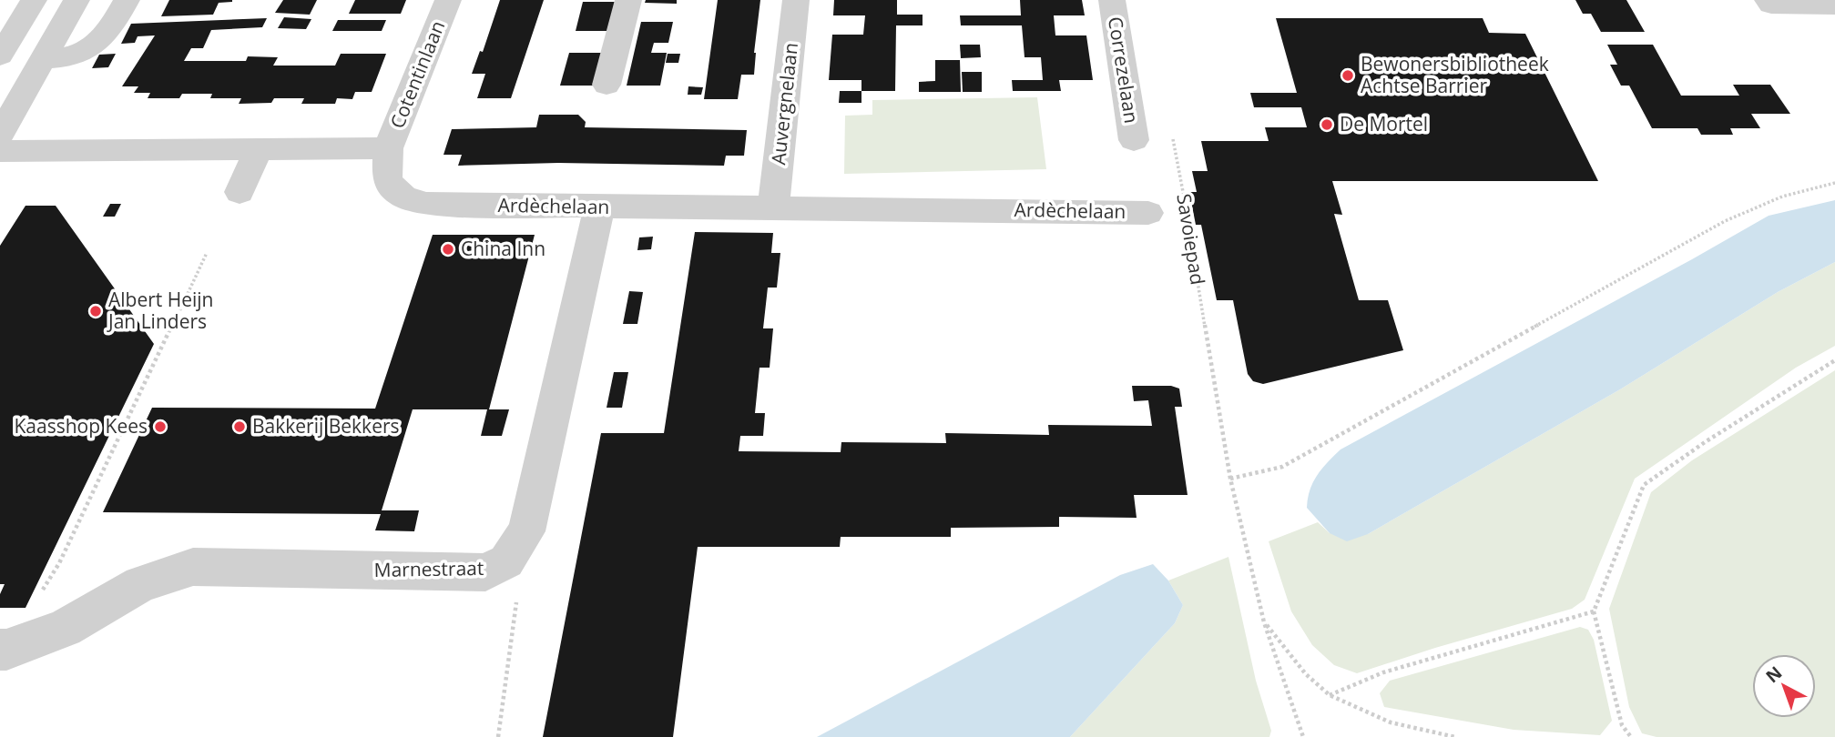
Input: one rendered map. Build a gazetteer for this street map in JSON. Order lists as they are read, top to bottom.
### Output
{
  "streets": {
    "street": [
      "Correzelaan",
      "Cotentinlaan",
      "Auvergnelaan",
      "Ardèchelaan",
      "Marnestraat"
    ],
    "path": ["Savoiepad"]
  },
  "crossings": [
    ["Cotentinlaan", "Ardèchelaan"],
    ["Auvergnelaan", "Ardèchelaan"],
    ["Ardèchelaan", "Marnestraat"]
  ],
  "places": [
    "Bewonersbibliotheek Achtse Barrier",
    "De Mortel",
    "China Inn",
    "Albert Heijn Jan Linders",
    "Kaasshop Kees",
    "Bakkerij Bekkers"
  ],
  "north": "top left"
}
